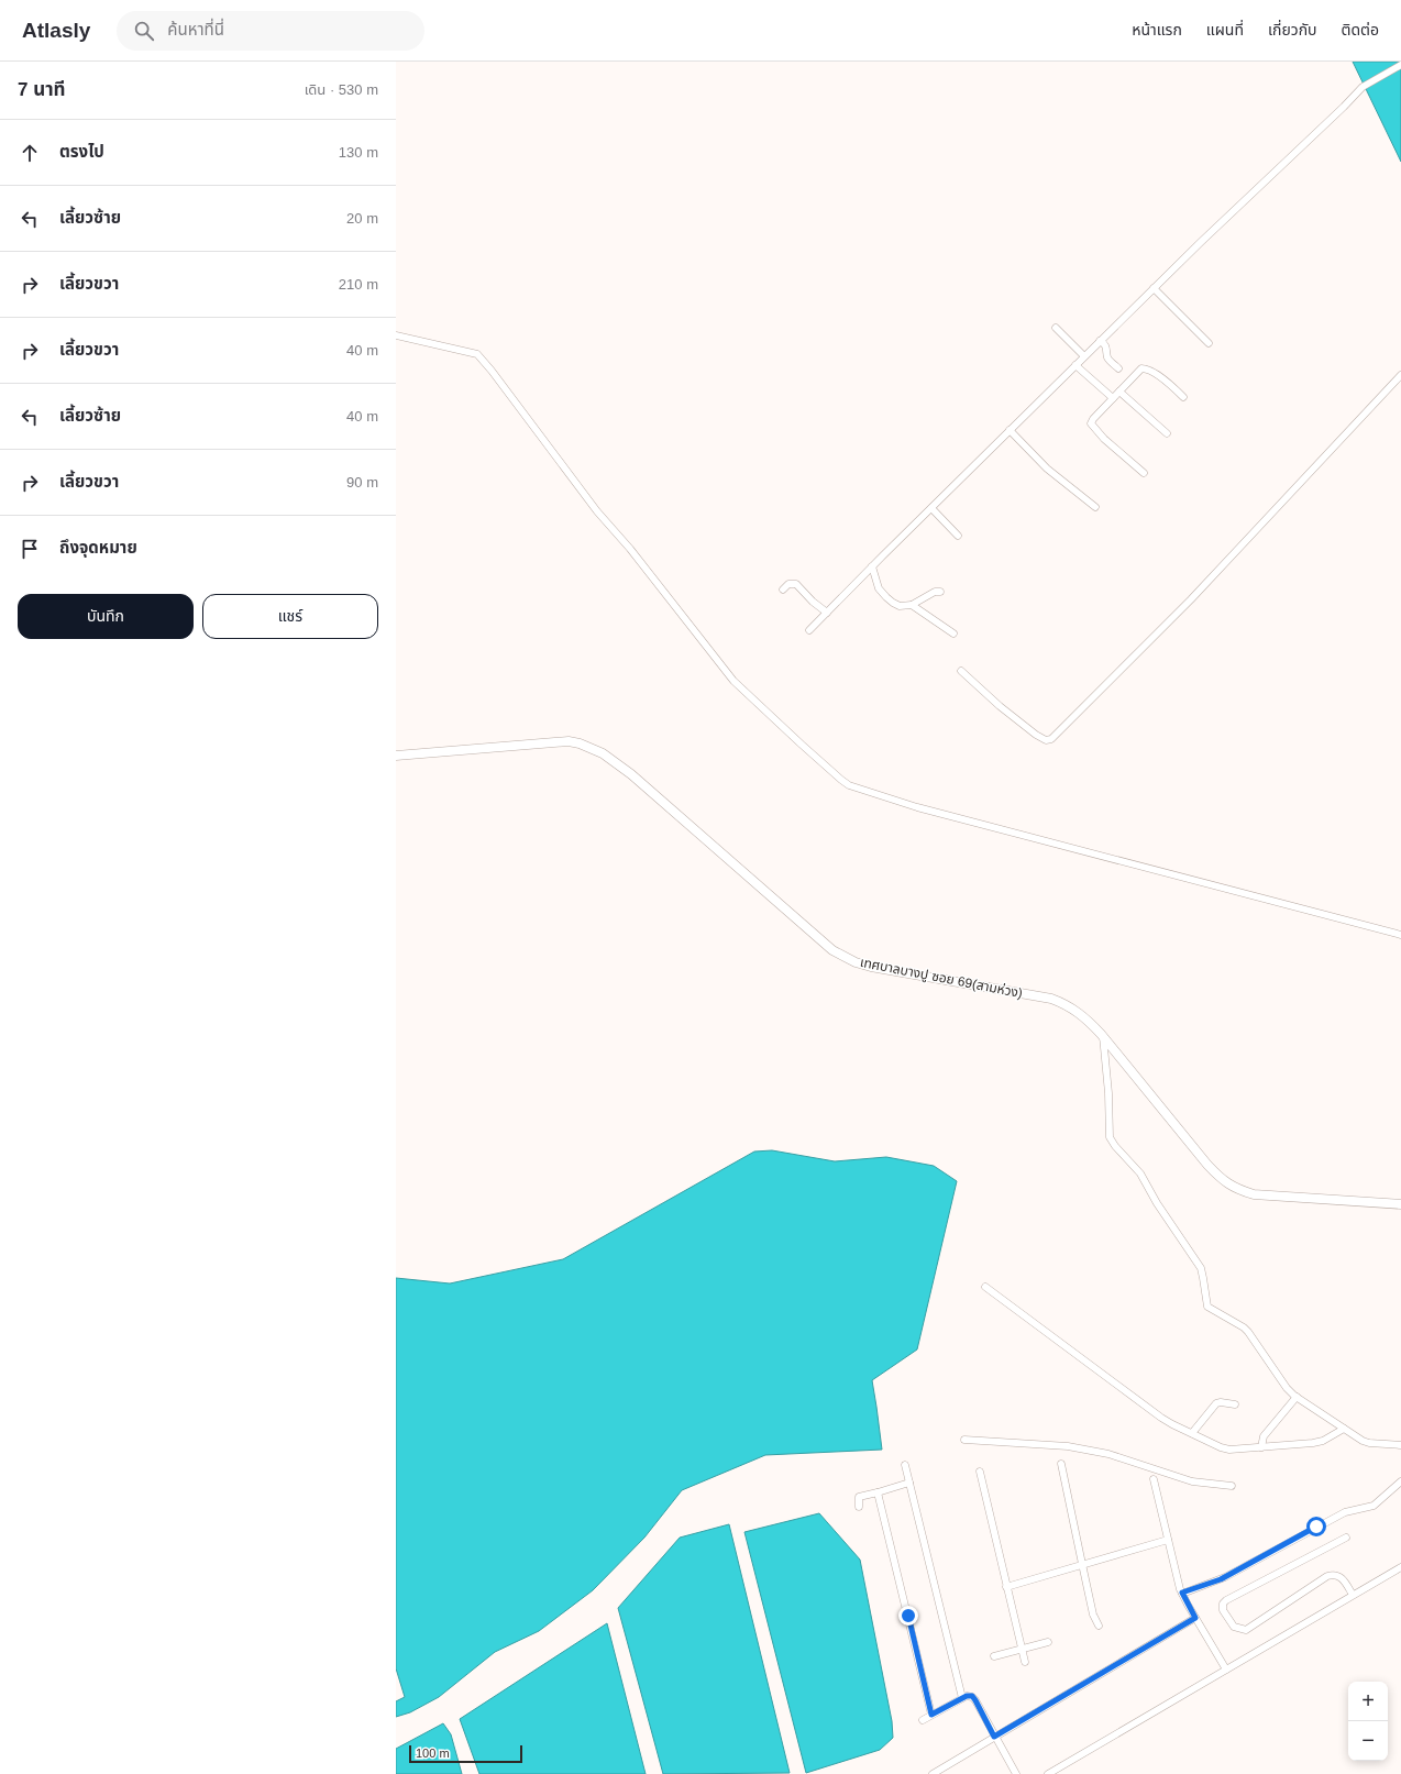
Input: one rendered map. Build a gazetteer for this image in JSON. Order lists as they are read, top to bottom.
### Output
{
  "streets": {
    "street": ["เทศบาลบางปู ซอย 69(สามห่วง)"]
  },
  "scale_bar": "100 m",
  "page": {
    "header": "Atlasly",
    "search": "ค้นหาที่นี่",
    "nav": [
      "หน้าแรก",
      "แผนที่",
      "เกี่ยวกับ",
      "ติดต่อ"
    ],
    "heading": ["7 นาที", "เดิน · 530 m"],
    "list": [
      ["ตรงไป", "130 m"],
      ["เลี้ยวซ้าย", "20 m"],
      ["เลี้ยวขวา", "210 m"],
      ["เลี้ยวขวา", "40 m"],
      ["เลี้ยวซ้าย", "40 m"],
      ["เลี้ยวขวา", "90 m"],
      "ถึงจุดหมาย"
    ],
    "buttons": ["บันทึก", "แชร์"],
    "map_buttons": ["+", "−"],
    "scale": "100 m"
  }
}
